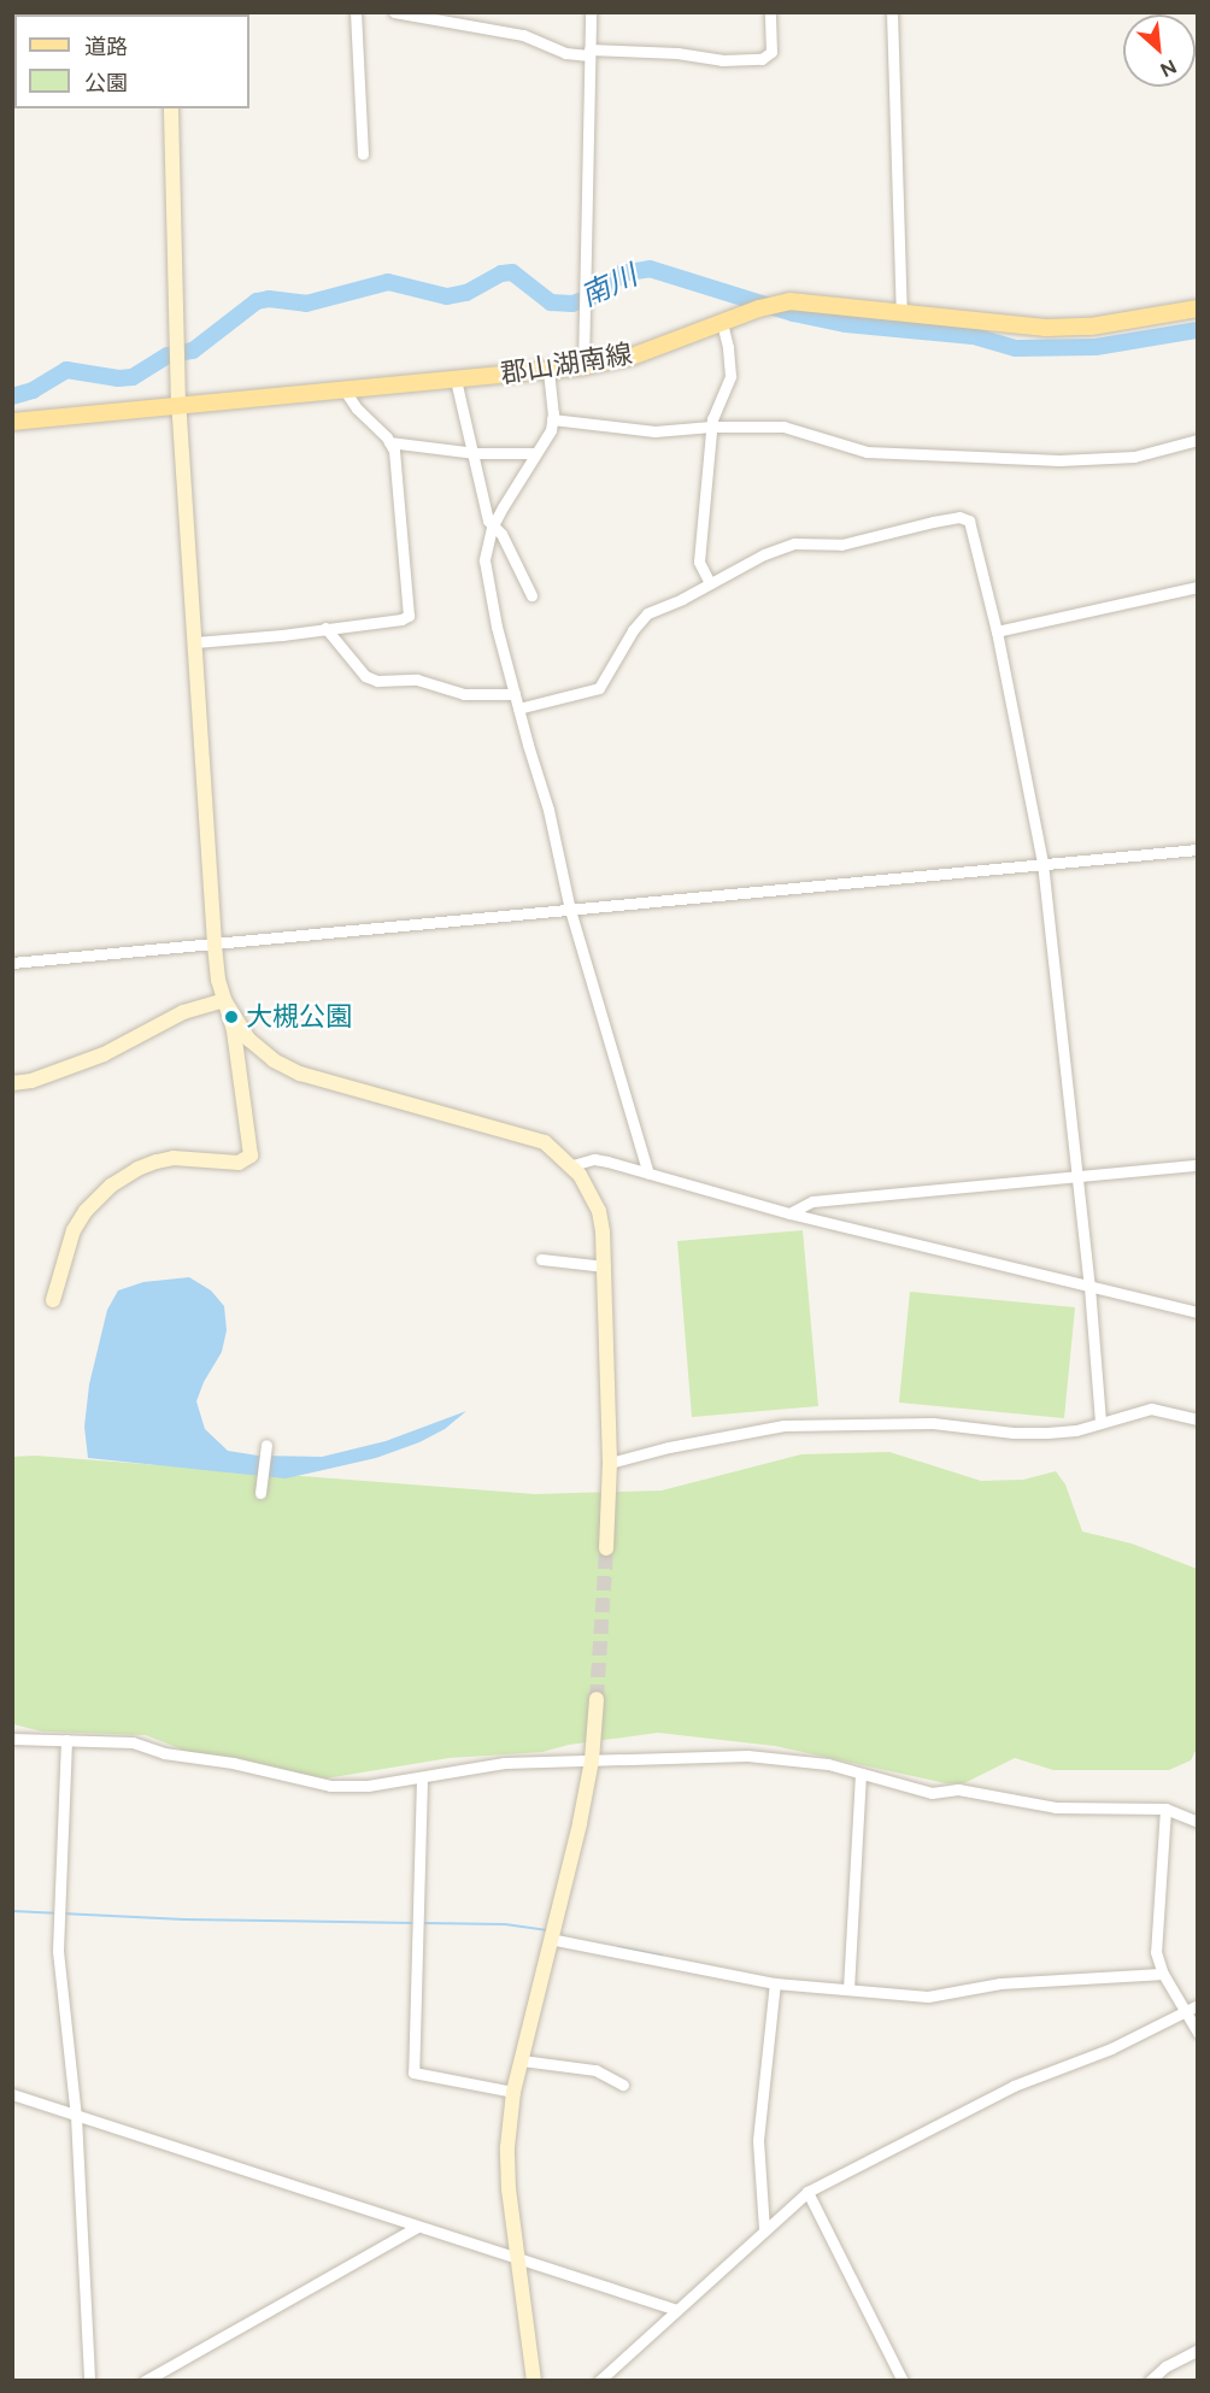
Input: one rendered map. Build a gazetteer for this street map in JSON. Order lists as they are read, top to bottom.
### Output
{
  "streets": {
    "main road": ["郡山湖南線"]
  },
  "water": ["南川"],
  "places": ["大槻公園"],
  "legend": ["道路", "公園"],
  "north": "bottom right"
}
